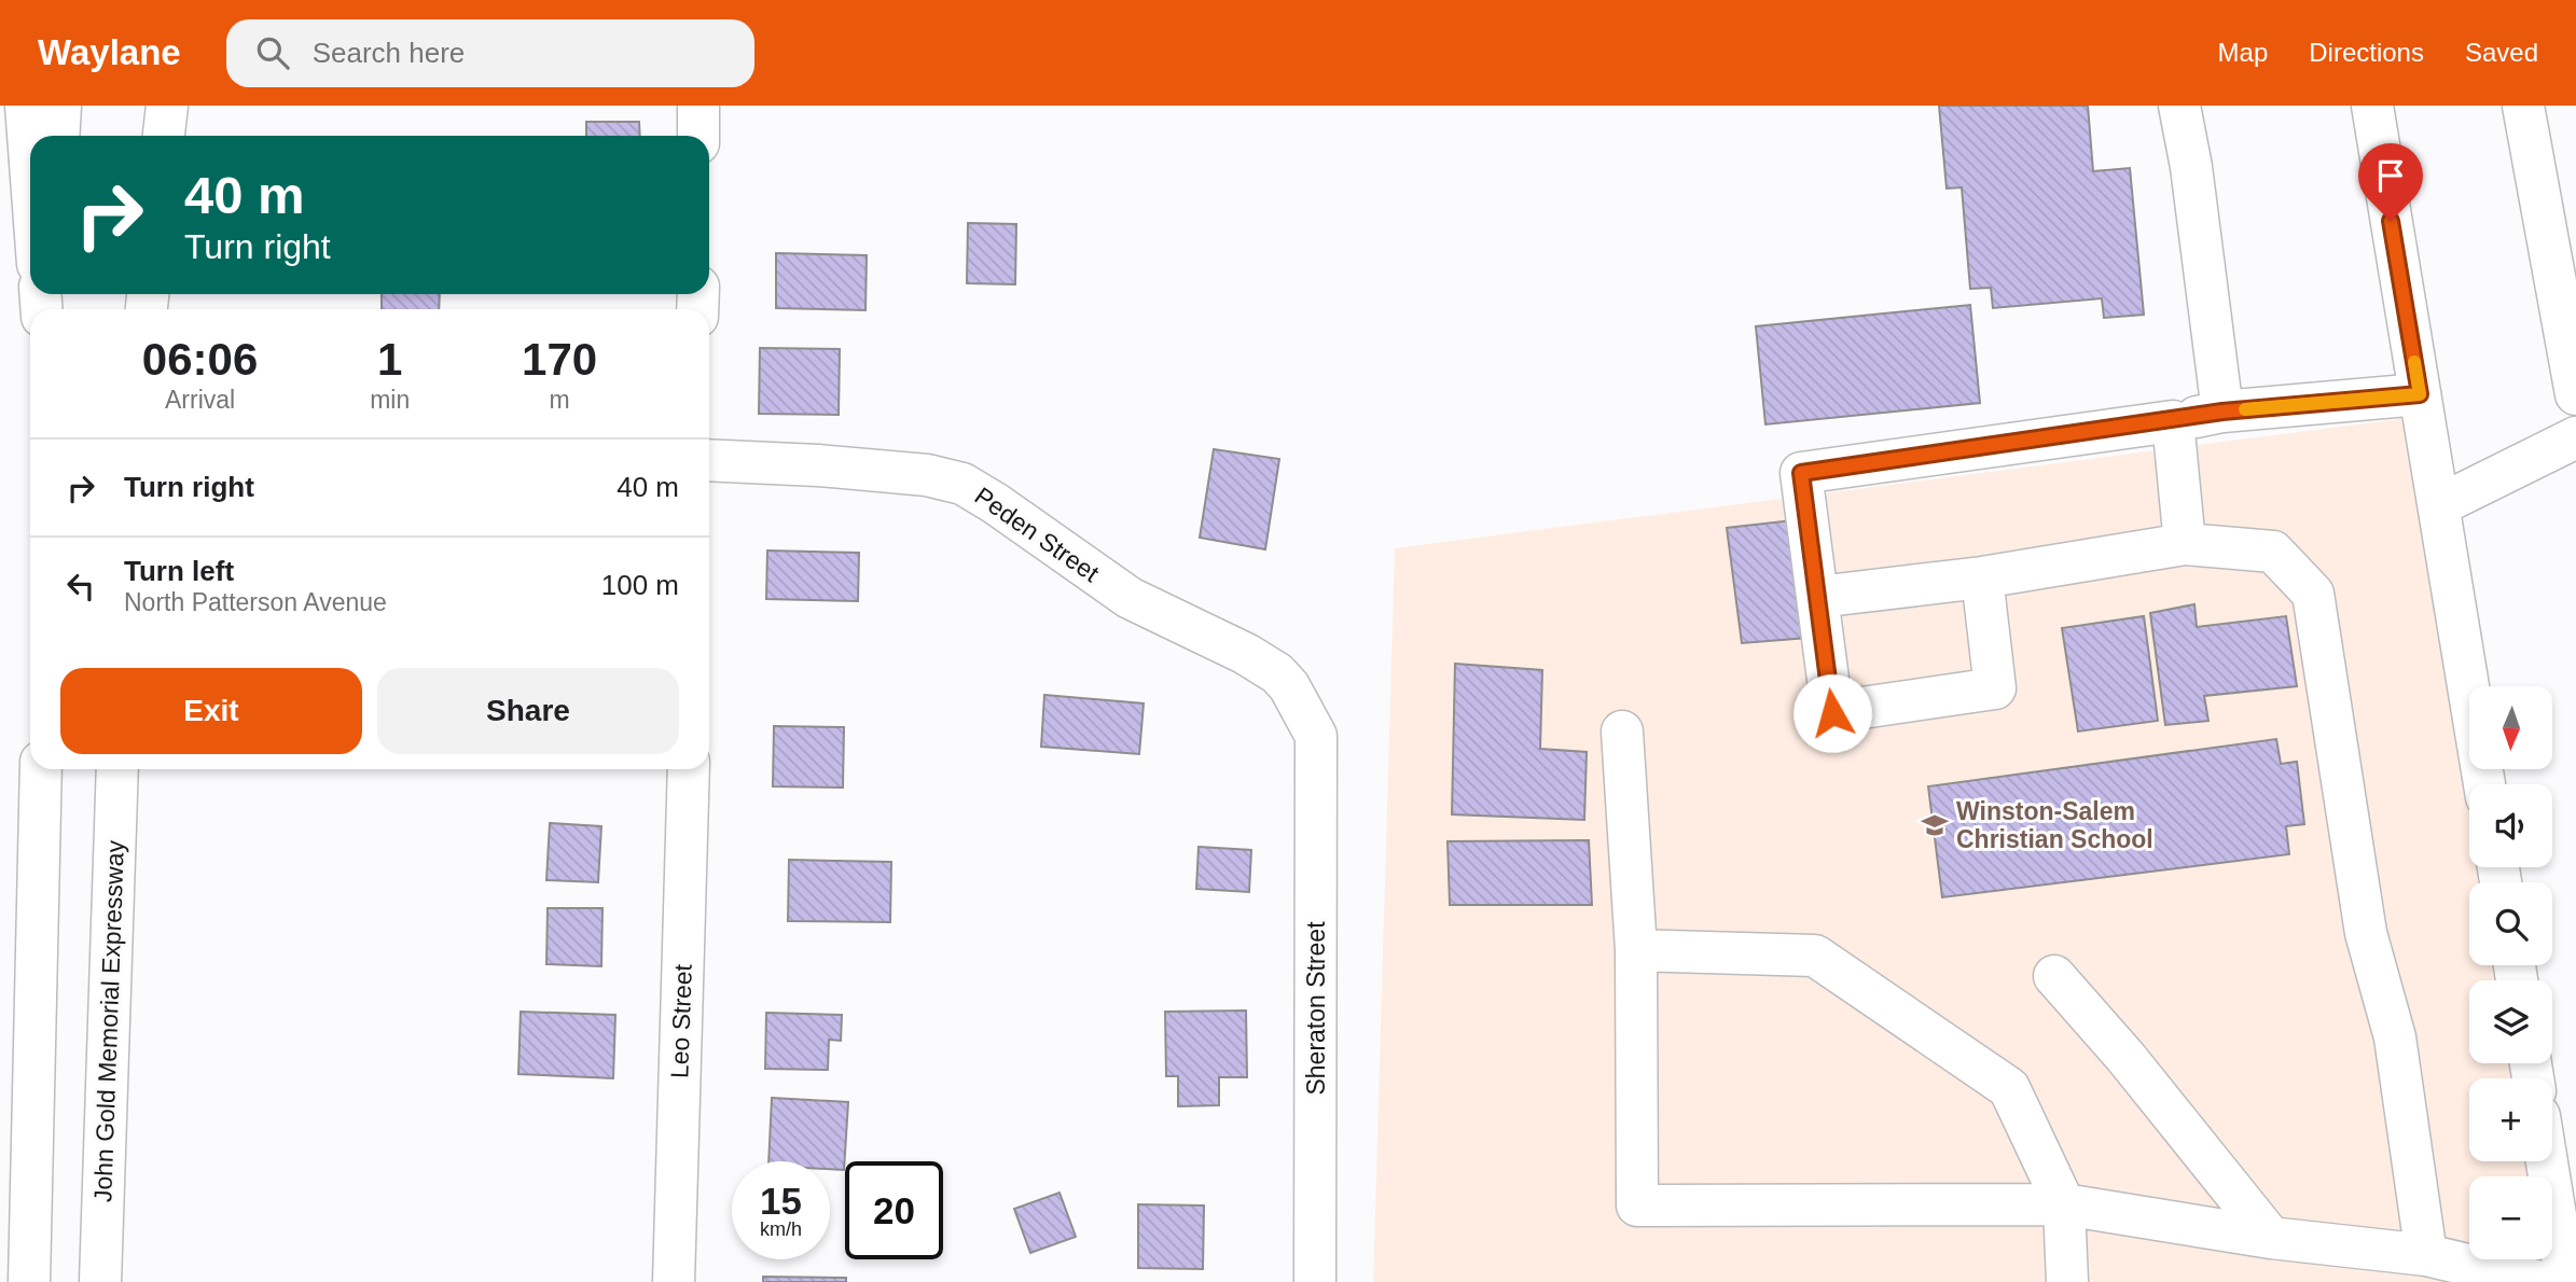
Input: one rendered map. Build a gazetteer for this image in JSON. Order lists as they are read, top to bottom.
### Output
{
  "streets": {
    "main road": [
      "Peden Street",
      "Sheraton Street",
      "John Gold Memorial Expressway",
      "Leo Street"
    ]
  },
  "crossings": [
    ["Peden Street", "Sheraton Street"]
  ],
  "places": {
    "school or university": ["Winston-Salem Christian School"]
  },
  "north": "bottom",
  "page": {
    "header": "Waylane",
    "search": "Search here",
    "nav": ["Map", "Directions", "Saved"],
    "turn": ["40 m", "Turn right"],
    "eta": [
      "06:06",
      "Arrival",
      "1",
      "min",
      "170",
      "m"
    ],
    "list": [
      {
        "name": "Turn right",
        "value": "40 m"
      },
      {
        "name": "Turn left",
        "note": "North Patterson Avenue",
        "value": "100 m"
      }
    ],
    "buttons": ["Exit", "Share"],
    "map_buttons": ["+", "−"],
    "speed": "15 km/h",
    "limit": "20"
  }
}
